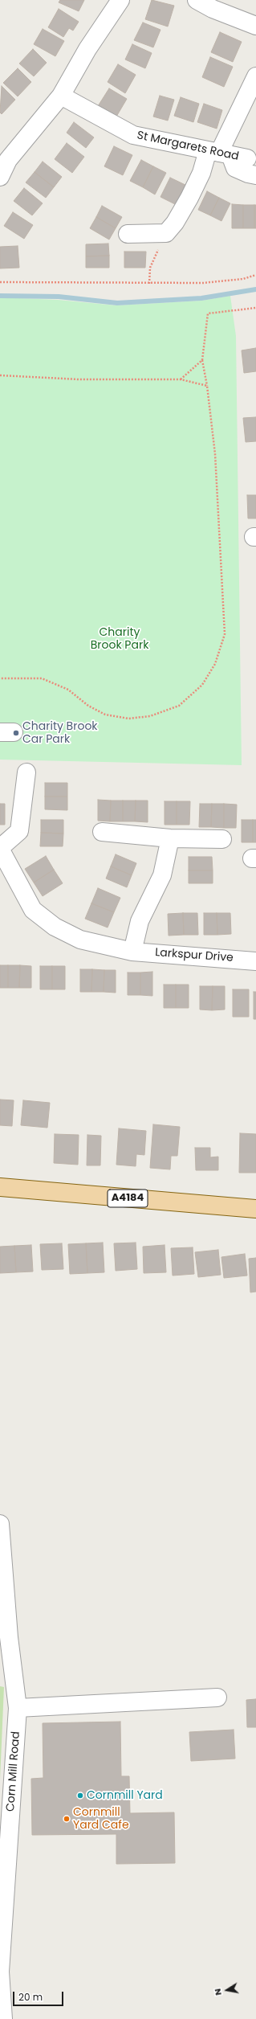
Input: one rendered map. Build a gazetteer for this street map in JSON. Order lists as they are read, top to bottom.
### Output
{
  "streets": {
    "main road": ["A4184"],
    "street": ["St Margarets Road", "Larkspur Drive", "Corn Mill Road"]
  },
  "parks": ["Charity Brook Park"],
  "places": ["Charity Brook Car Park", "Cornmill Yard", "Cornmill Yard Cafe"],
  "scale_bar": "20 m",
  "north": "left"
}
